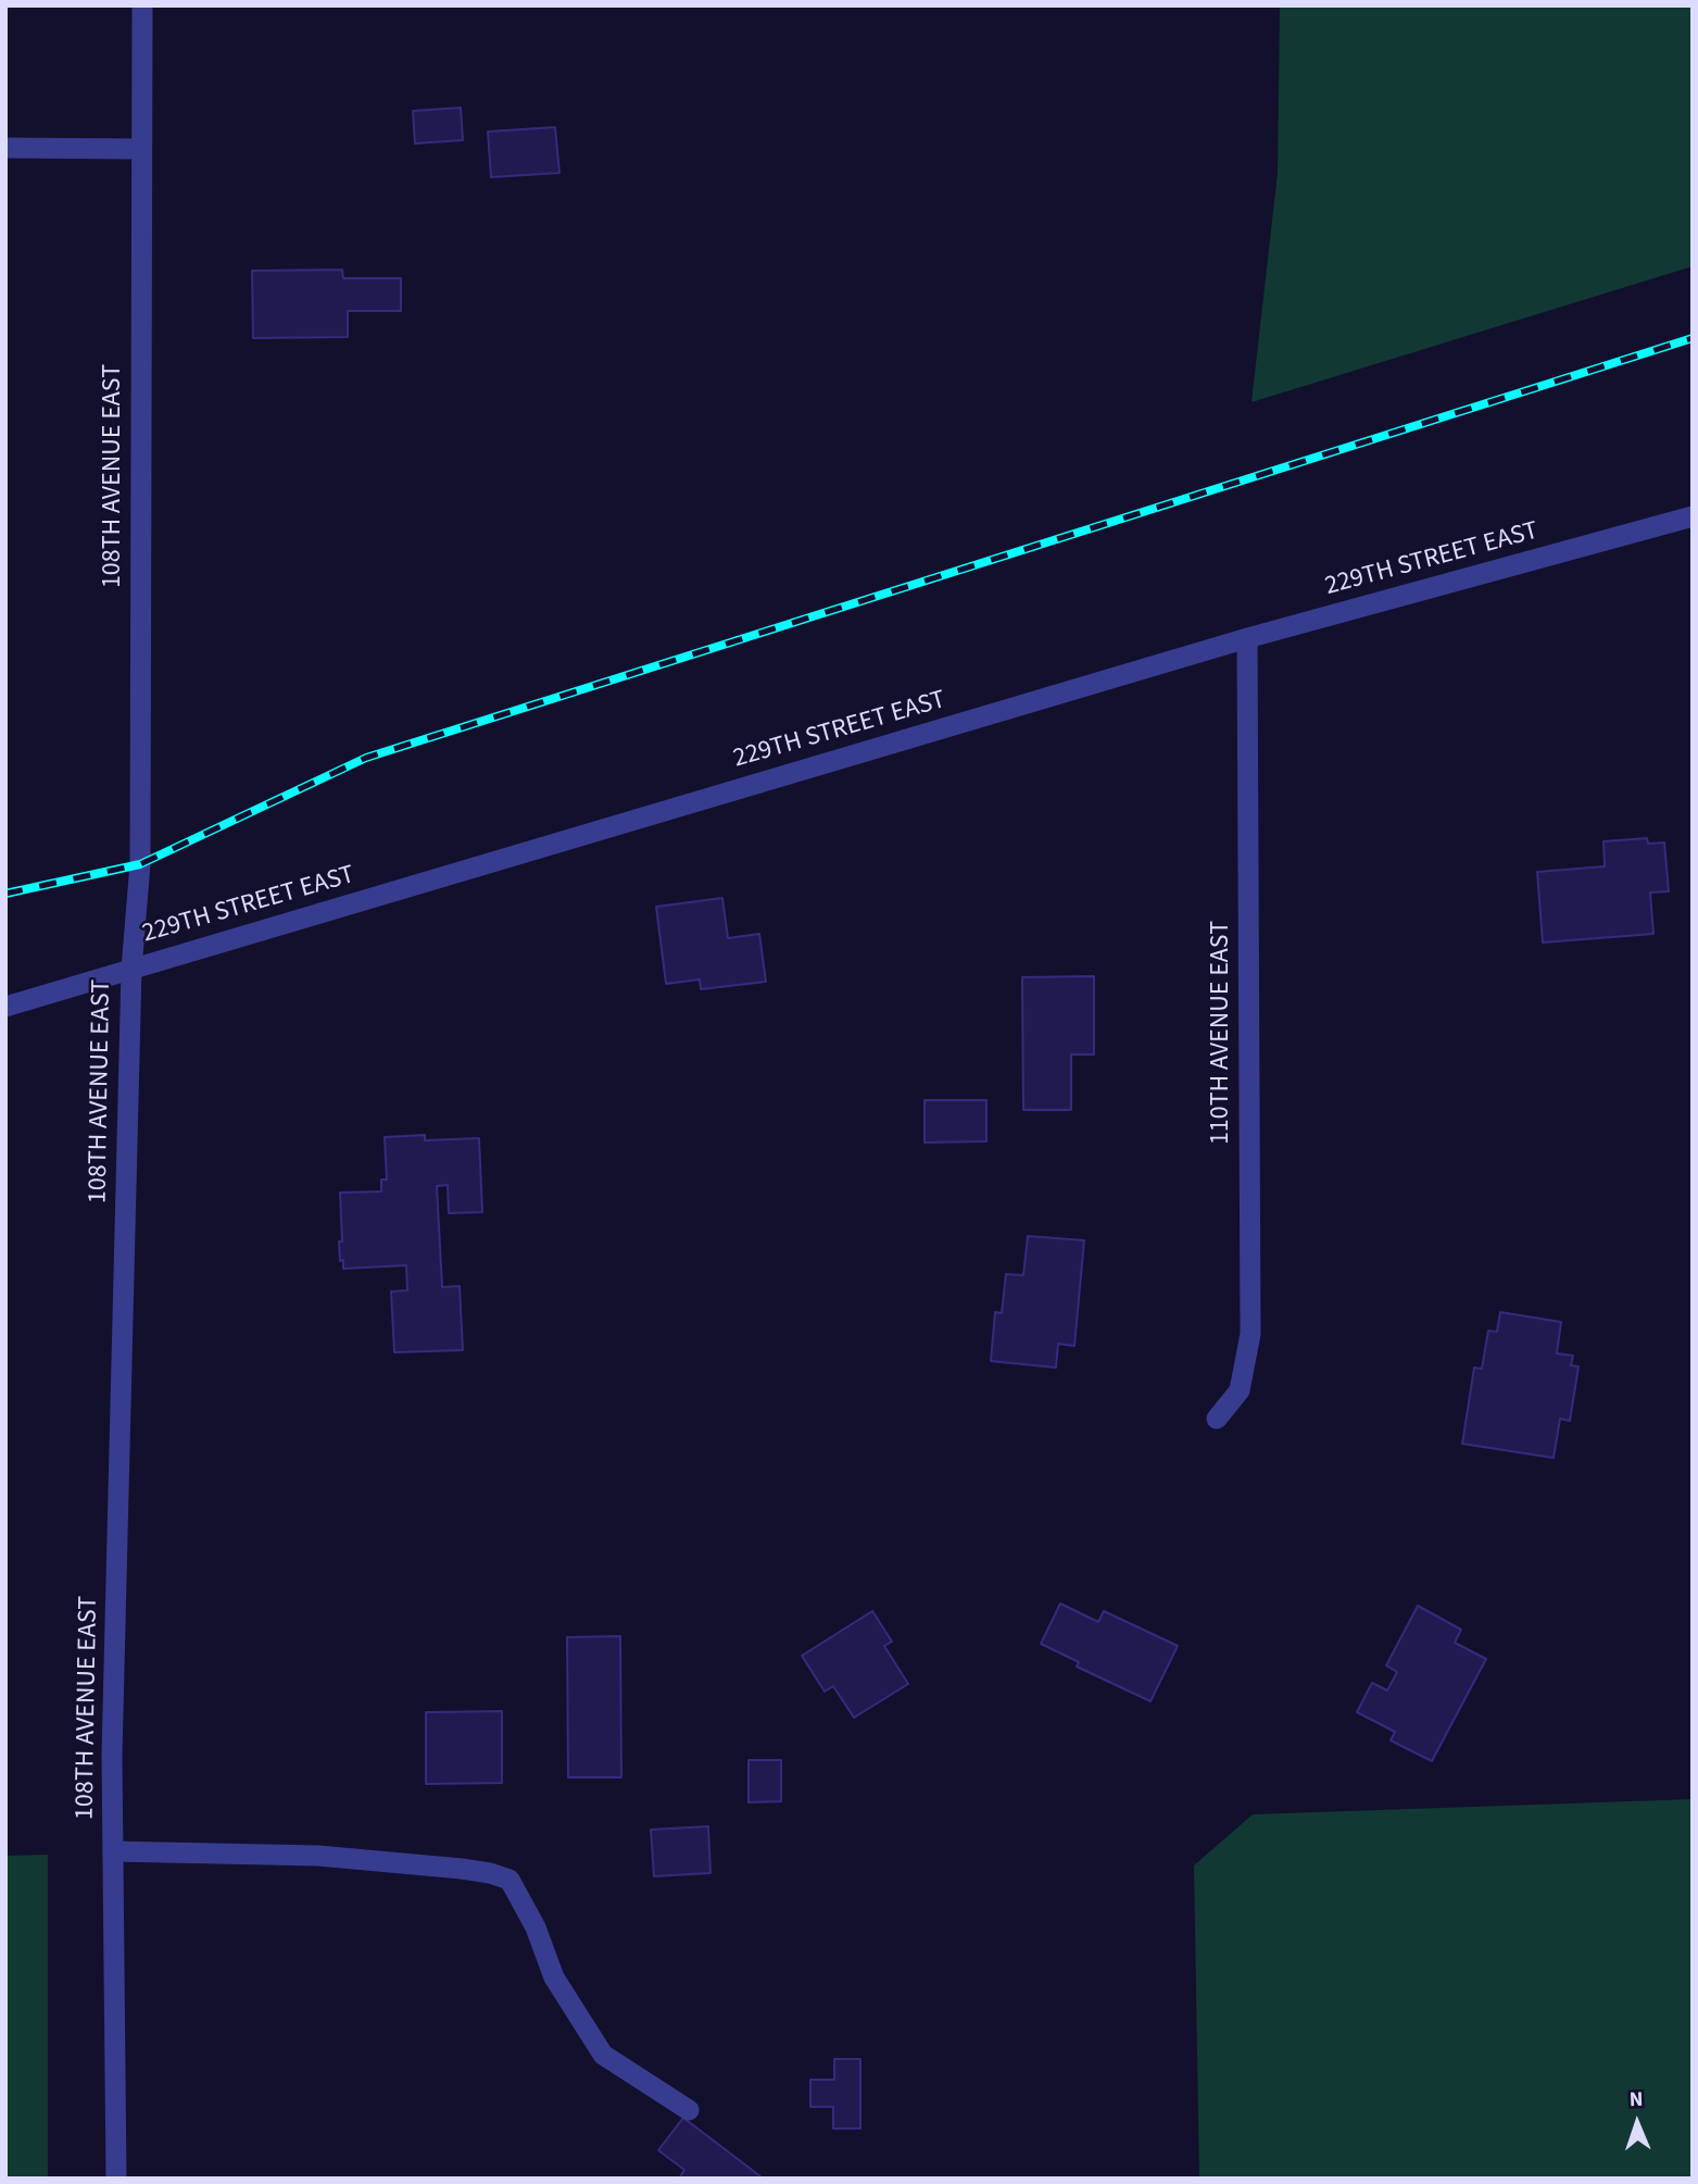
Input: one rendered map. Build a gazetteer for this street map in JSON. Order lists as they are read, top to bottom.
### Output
{
  "streets": {
    "street": ["108TH AVENUE EAST", "229TH STREET EAST", "110TH AVENUE EAST"]
  },
  "crossings": [
    ["108TH AVENUE EAST", "229TH STREET EAST"],
    ["229TH STREET EAST", "110TH AVENUE EAST"]
  ],
  "north": "top"
}
